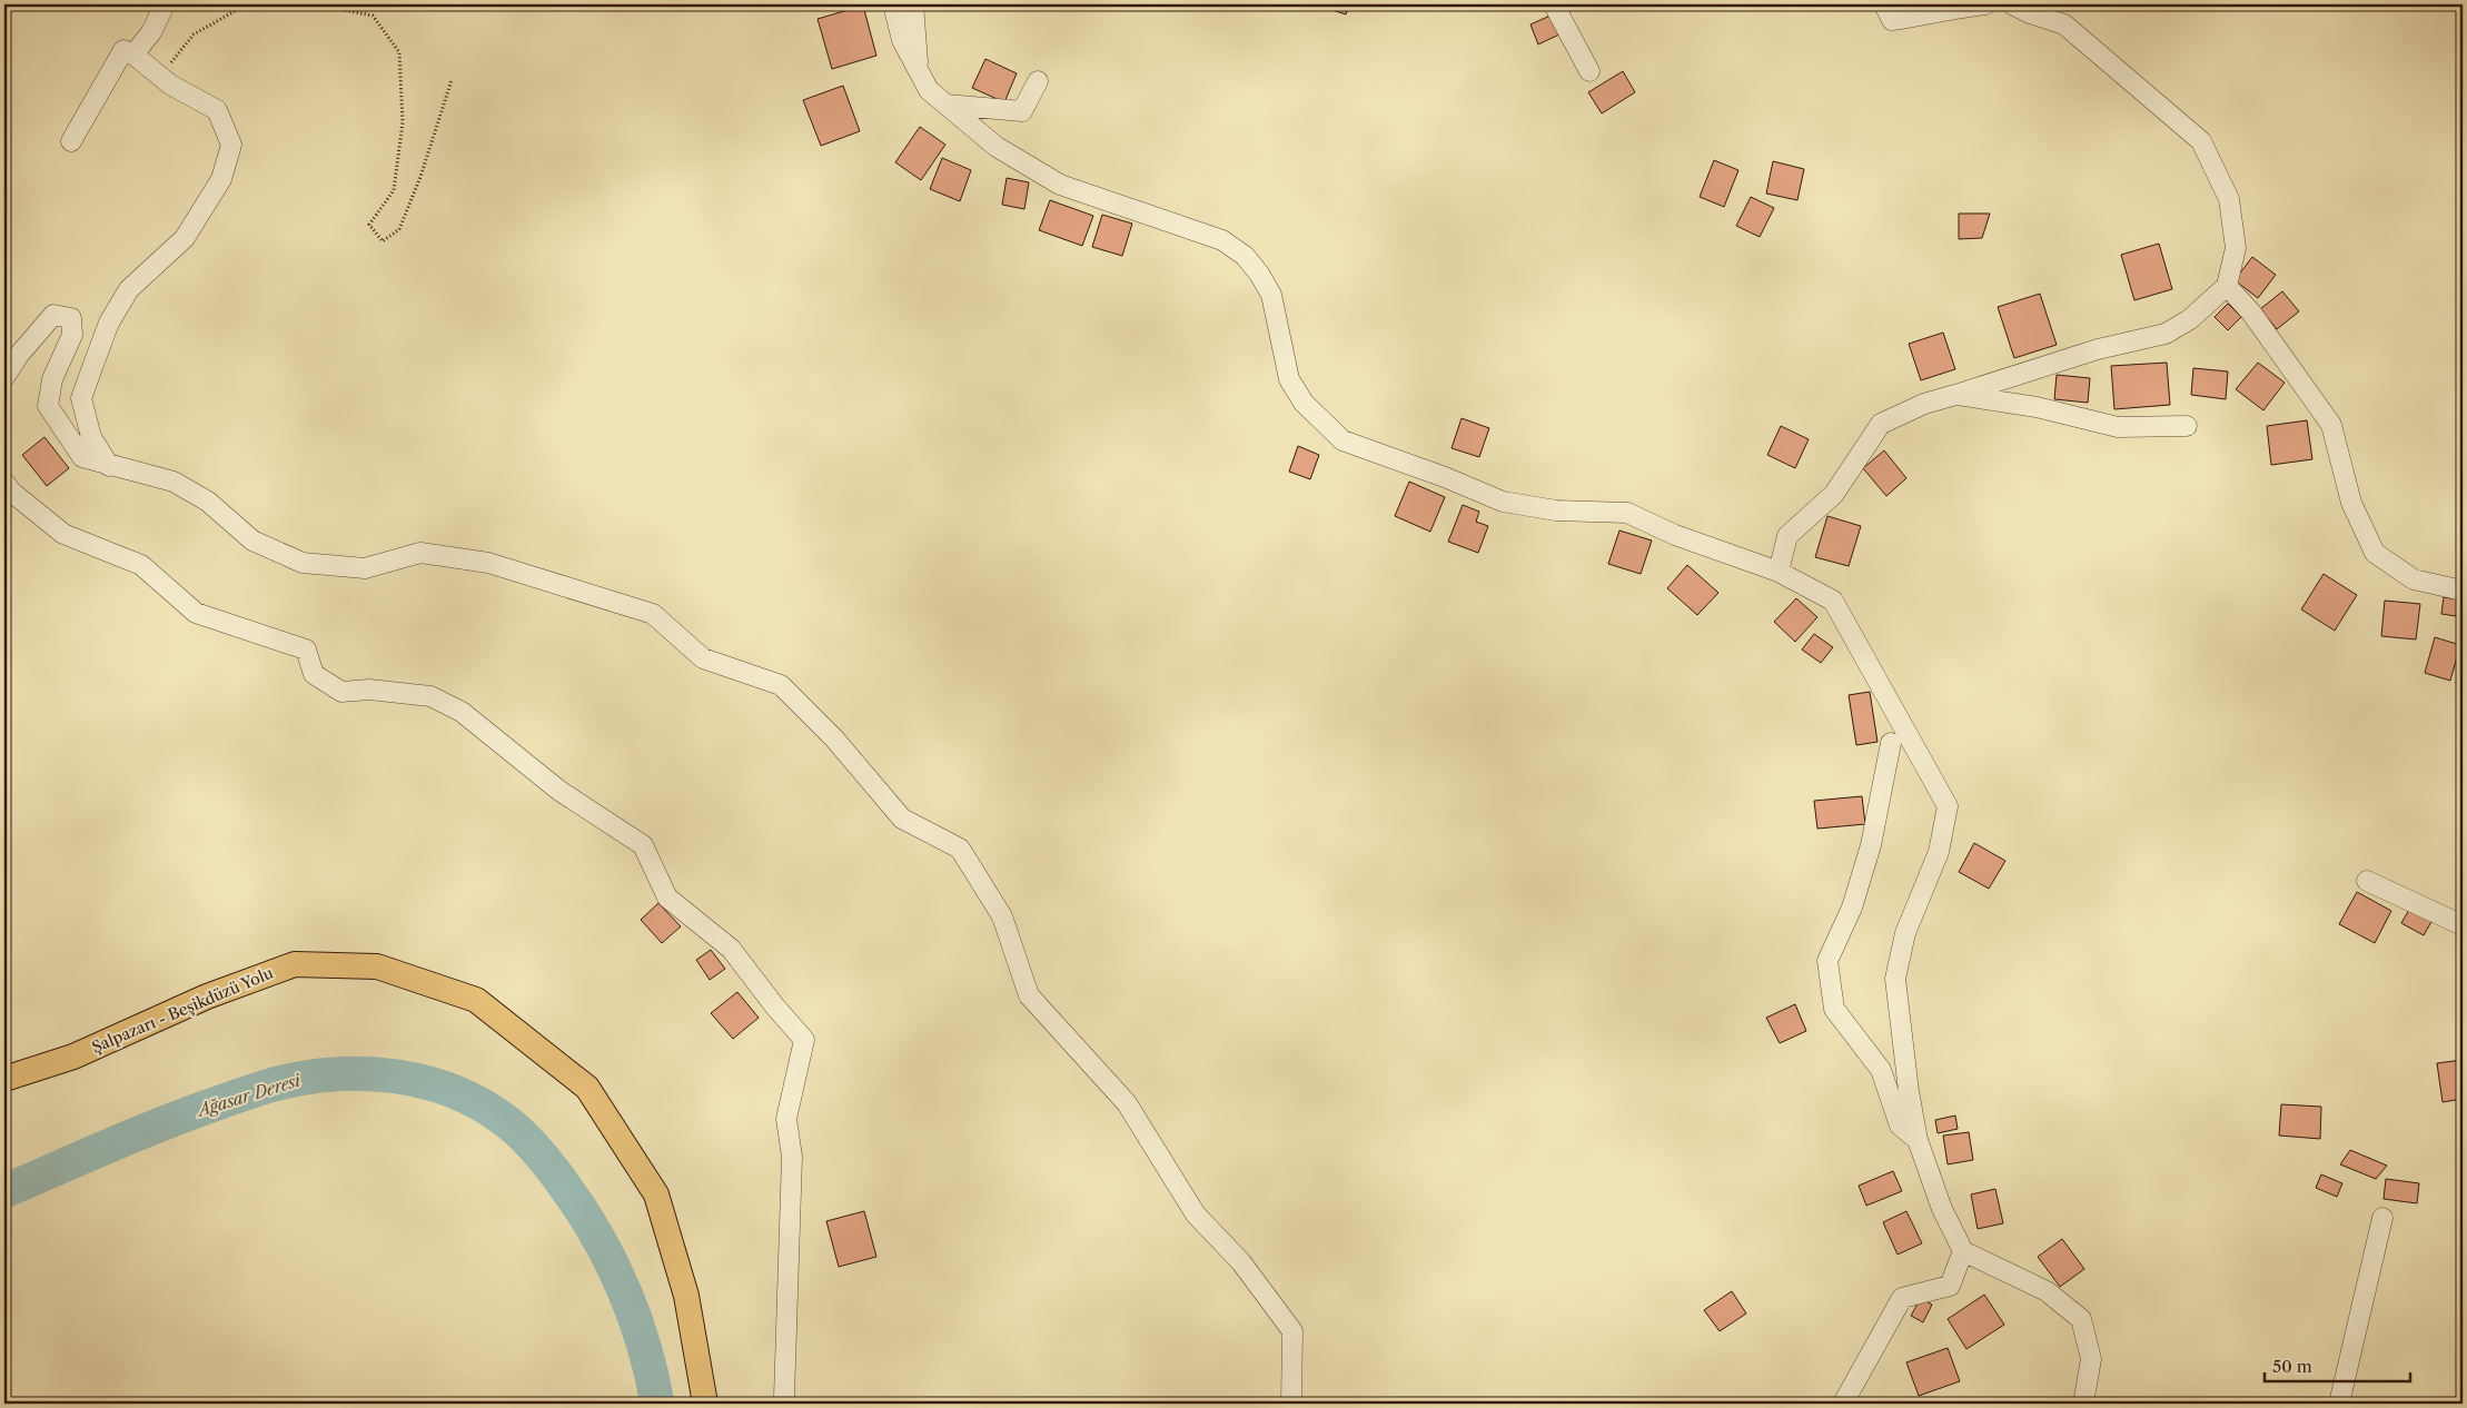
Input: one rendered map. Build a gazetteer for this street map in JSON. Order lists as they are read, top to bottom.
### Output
{
  "streets": {
    "main road": ["Şalpazarı - Beşikdüzü Yolu"]
  },
  "water": ["Ağasar Deresi"],
  "scale_bar": "50 m"
}
